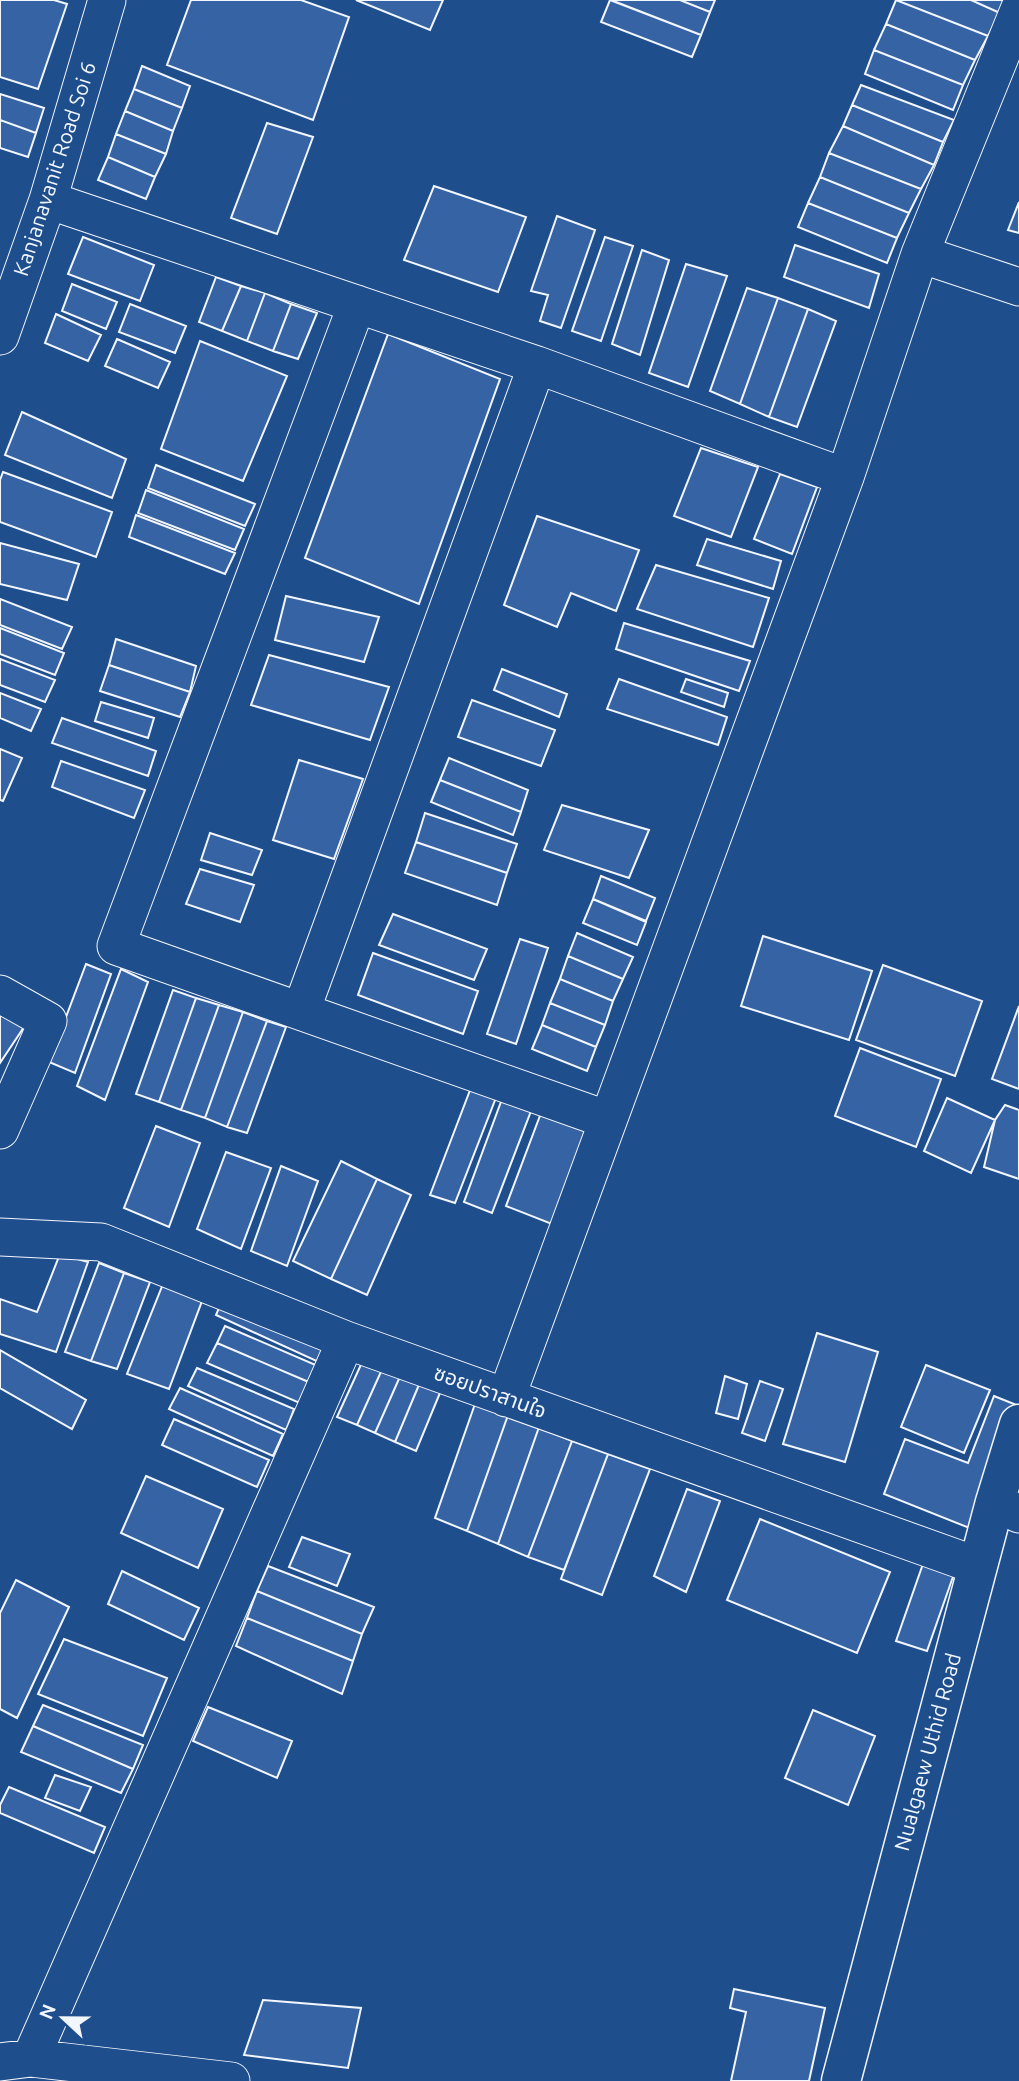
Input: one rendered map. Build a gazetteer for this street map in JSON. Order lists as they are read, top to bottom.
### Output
{
  "streets": {
    "street": ["Kanjanavanit Road Soi 6", "ซอยปราสานใจ", "Nualgaew Uthid Road"]
  },
  "crossings": [
    ["ซอยปราสานใจ", "Nualgaew Uthid Road"]
  ],
  "north": "left"
}
